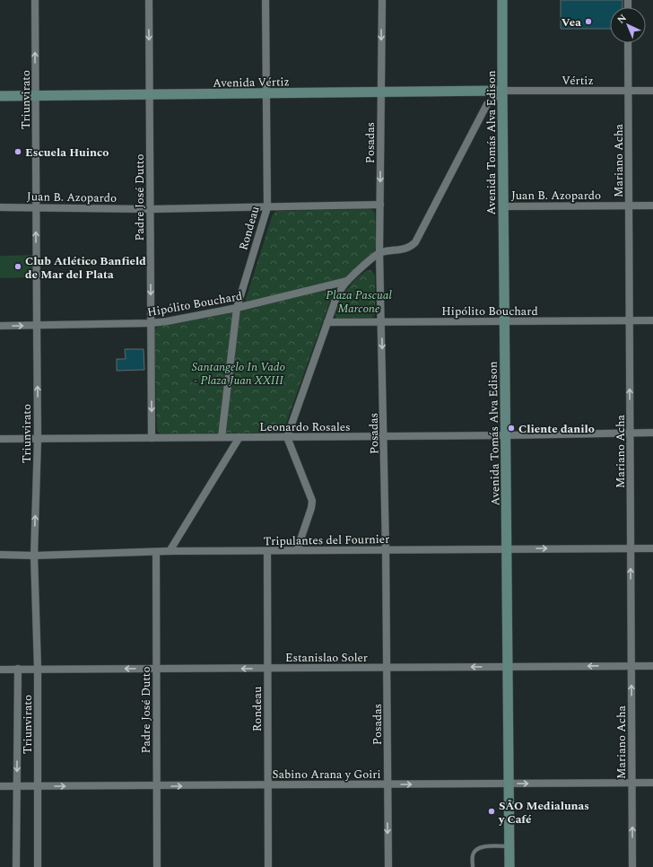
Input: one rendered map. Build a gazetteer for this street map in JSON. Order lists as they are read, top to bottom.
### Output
{
  "streets": {
    "main road": ["Avenida Vértiz", "Avenida Tomás Alva Edison"],
    "street": [
      "Vértiz",
      "Triunvirato",
      "Posadas",
      "Mariano Acha",
      "Juan B. Azopardo",
      "Padre José Dutto",
      "Rondeau",
      "Hipólito Bouchard",
      "Leonardo Rosales",
      "Tripulantes del Fournier",
      "Estanislao Soler",
      "Sabino Arana y Goiri"
    ]
  },
  "crossings": [
    ["Vértiz", "Avenida Vértiz"],
    ["Vértiz", "Avenida Tomás Alva Edison"],
    ["Vértiz", "Mariano Acha"],
    ["Avenida Vértiz", "Triunvirato"],
    ["Avenida Vértiz", "Posadas"],
    ["Avenida Vértiz", "Avenida Tomás Alva Edison"],
    ["Avenida Vértiz", "Padre José Dutto"],
    ["Avenida Vértiz", "Rondeau"],
    ["Triunvirato", "Juan B. Azopardo"],
    ["Triunvirato", "Hipólito Bouchard"],
    ["Triunvirato", "Leonardo Rosales"],
    ["Triunvirato", "Tripulantes del Fournier"],
    ["Triunvirato", "Estanislao Soler"],
    ["Triunvirato", "Sabino Arana y Goiri"],
    ["Posadas", "Juan B. Azopardo"],
    ["Posadas", "Hipólito Bouchard"],
    ["Posadas", "Leonardo Rosales"],
    ["Posadas", "Tripulantes del Fournier"],
    ["Posadas", "Estanislao Soler"],
    ["Posadas", "Sabino Arana y Goiri"],
    ["Avenida Tomás Alva Edison", "Juan B. Azopardo"],
    ["Avenida Tomás Alva Edison", "Hipólito Bouchard"],
    ["Avenida Tomás Alva Edison", "Leonardo Rosales"],
    ["Avenida Tomás Alva Edison", "Tripulantes del Fournier"],
    ["Avenida Tomás Alva Edison", "Estanislao Soler"],
    ["Avenida Tomás Alva Edison", "Sabino Arana y Goiri"],
    ["Mariano Acha", "Juan B. Azopardo"],
    ["Mariano Acha", "Hipólito Bouchard"],
    ["Mariano Acha", "Leonardo Rosales"],
    ["Mariano Acha", "Tripulantes del Fournier"],
    ["Mariano Acha", "Estanislao Soler"],
    ["Mariano Acha", "Sabino Arana y Goiri"],
    ["Juan B. Azopardo", "Padre José Dutto"],
    ["Juan B. Azopardo", "Rondeau"],
    ["Padre José Dutto", "Hipólito Bouchard"],
    ["Padre José Dutto", "Leonardo Rosales"],
    ["Padre José Dutto", "Tripulantes del Fournier"],
    ["Padre José Dutto", "Estanislao Soler"],
    ["Padre José Dutto", "Sabino Arana y Goiri"],
    ["Rondeau", "Hipólito Bouchard"],
    ["Rondeau", "Leonardo Rosales"],
    ["Rondeau", "Tripulantes del Fournier"],
    ["Rondeau", "Estanislao Soler"],
    ["Rondeau", "Sabino Arana y Goiri"]
  ],
  "one_way": [
    "Triunvirato",
    "Posadas",
    "Mariano Acha",
    "Padre José Dutto",
    "Estanislao Soler",
    "Sabino Arana y Goiri"
  ],
  "parks": ["Plaza Pascual Marcone", "Santangelo In Vado - Plaza Juan XXIII"],
  "places": [
    "Vea",
    "Escuela Huinco",
    "Club Atlético Banfield de Mar del Plata",
    "Cliente danilo",
    "SÃO Medialunas y Café"
  ],
  "north": "top left"
}
